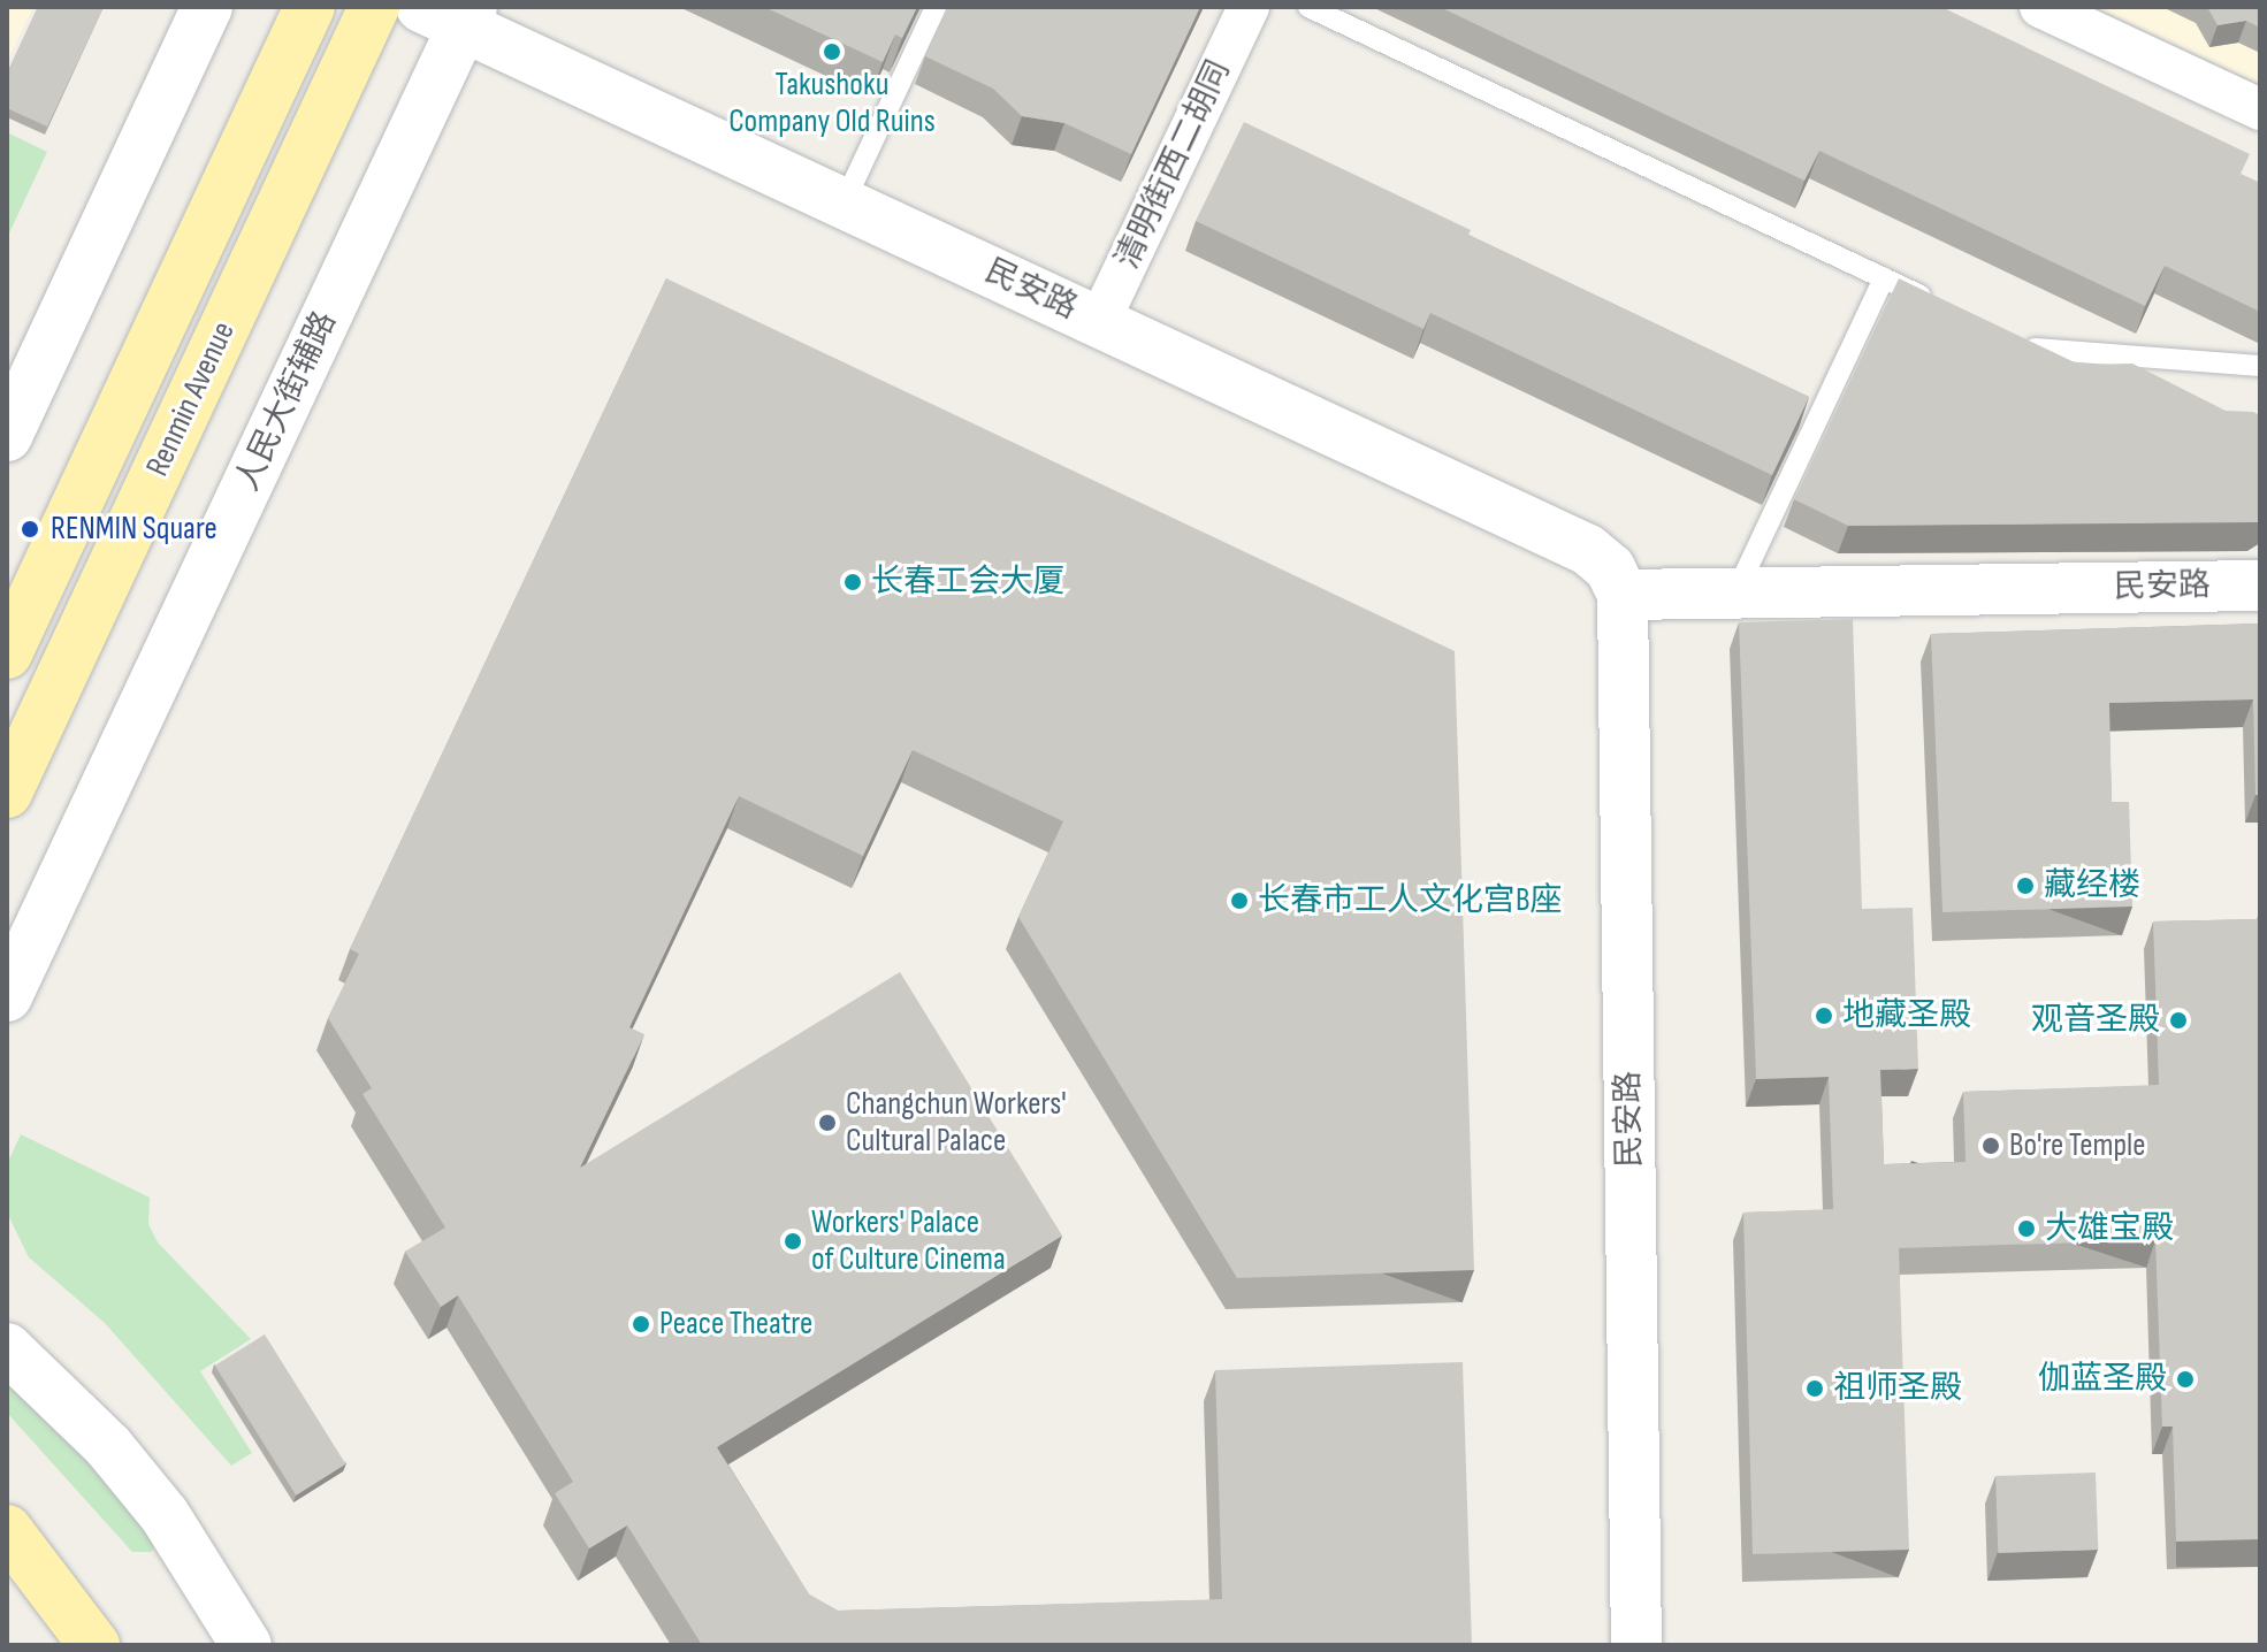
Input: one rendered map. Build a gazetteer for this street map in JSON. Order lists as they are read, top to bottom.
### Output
{
  "streets": {
    "main road": ["Renmin Avenue"],
    "street": ["清明街西二胡同", "民安路", "人民大街辅路"]
  },
  "crossings": [
    ["清明街西二胡同", "民安路"],
    ["民安路", "人民大街辅路"]
  ],
  "places": [
    "Takushoku Company Old Ruins",
    "RENMIN Square",
    "长春工会大厦",
    "藏经楼",
    "长春市工人文化宫B座",
    "地藏圣殿",
    "观音圣殿",
    "Changchun Workers' Cultural Palace",
    "Bo're Temple",
    "大雄宝殿",
    "Workers' Palace of Culture Cinema",
    "Peace Theatre",
    "伽蓝圣殿",
    "祖师圣殿"
  ]
}
